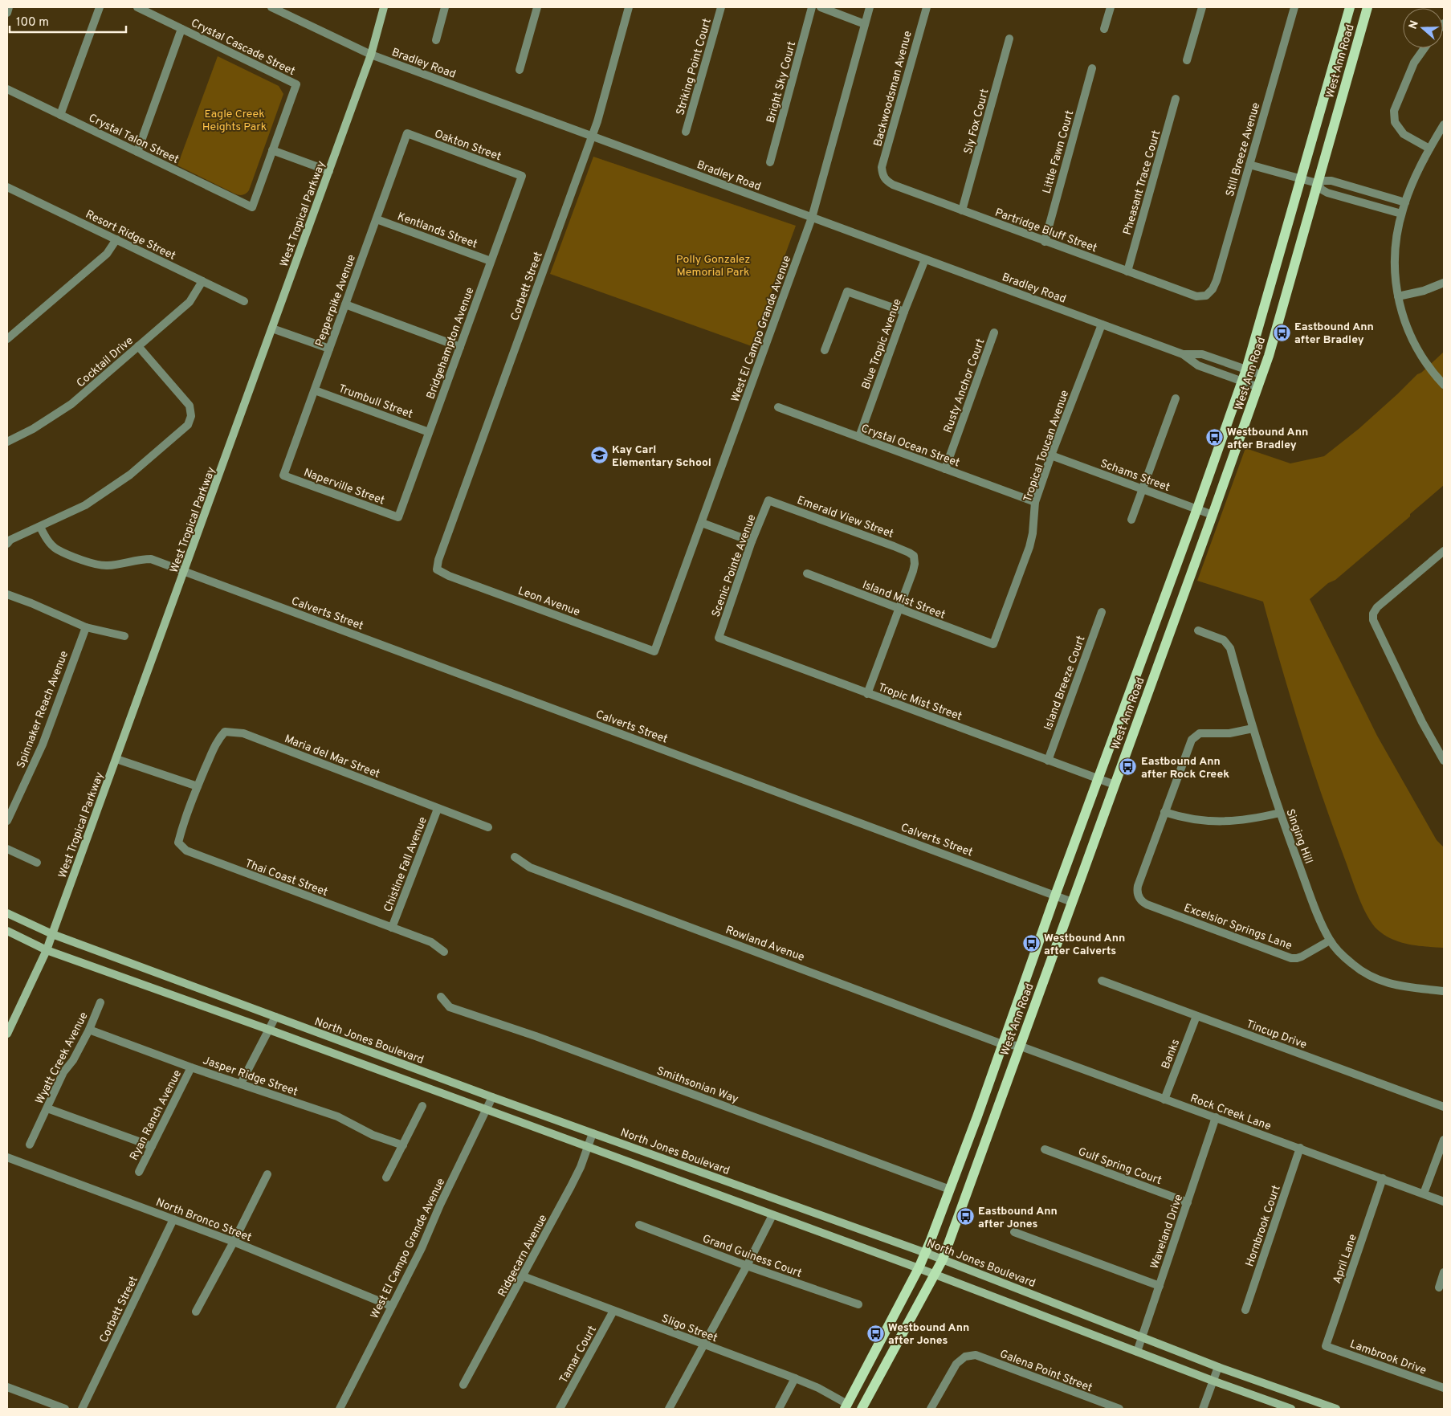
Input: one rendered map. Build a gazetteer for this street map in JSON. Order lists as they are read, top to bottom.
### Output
{
  "streets": {
    "main road": ["West Ann Road", "West Tropical Parkway", "North Jones Boulevard"],
    "street": [
      "Crystal Cascade Street",
      "Bradley Road",
      "Striking Point Court",
      "Bright Sky Court",
      "Backwoodsman Avenue",
      "Sly Fox Court",
      "Crystal Talon Street",
      "Oakton Street",
      "Still Breeze Avenue",
      "Little Fawn Court",
      "Pheasant Trace Court",
      "Kentlands Street",
      "Partridge Bluff Street",
      "Resort Ridge Street",
      "Corbett Street",
      "Pepperpike Avenue",
      "West El Campo Grande Avenue",
      "Bridgehampton Avenue",
      "Blue Tropic Avenue",
      "Cocktail Drive",
      "Rusty Anchor Court",
      "Trumbull Street",
      "Crystal Ocean Street",
      "Tropical Toucan Avenue",
      "Schams Street",
      "Naperville Street",
      "Emerald View Street",
      "Scenic Pointe Avenue",
      "Island Mist Street",
      "Leon Avenue",
      "Calverts Street",
      "Island Breeze Court",
      "Tropic Mist Street",
      "Spinnaker Reach Avenue",
      "Maria del Mar Street",
      "Singing Hill",
      "Chistine Fall Avenue",
      "Thai Coast Street",
      "Excelsior Springs Lane",
      "Rowland Avenue",
      "Tincup Drive",
      "Banks",
      "Wyatt Creek Avenue",
      "Jasper Ridge Street",
      "Smithsonian Way",
      "Rock Creek Lane",
      "Ryan Ranch Avenue",
      "Gulf Spring Court",
      "North Bronco Street",
      "Hornbrook Court",
      "Waveland Drive",
      "Ridgecarn Avenue",
      "Grand Guiness Court",
      "April Lane",
      "Sligo Street",
      "Tamar Court",
      "Lambrook Drive",
      "Galena Point Street"
    ]
  },
  "crossings": [
    ["Crystal Cascade Street", "Crystal Talon Street"],
    ["West Ann Road", "Bradley Road"],
    ["West Ann Road", "Schams Street"],
    ["West Ann Road", "Calverts Street"],
    ["West Ann Road", "Tropic Mist Street"],
    ["West Ann Road", "Rowland Avenue"],
    ["West Ann Road", "North Jones Boulevard"],
    ["West Ann Road", "Smithsonian Way"],
    ["West Ann Road", "Rock Creek Lane"],
    ["West Ann Road", "Sligo Street"],
    ["Bradley Road", "West Tropical Parkway"],
    ["Bradley Road", "Corbett Street"],
    ["Bradley Road", "West El Campo Grande Avenue"],
    ["Bradley Road", "Blue Tropic Avenue"],
    ["Bradley Road", "Tropical Toucan Avenue"],
    ["Backwoodsman Avenue", "Partridge Bluff Street"],
    ["Sly Fox Court", "Partridge Bluff Street"],
    ["Oakton Street", "Pepperpike Avenue"],
    ["Oakton Street", "Bridgehampton Avenue"],
    ["Still Breeze Avenue", "Partridge Bluff Street"],
    ["Little Fawn Court", "Partridge Bluff Street"],
    ["Pheasant Trace Court", "Partridge Bluff Street"],
    ["West Tropical Parkway", "Calverts Street"],
    ["West Tropical Parkway", "North Jones Boulevard"],
    ["Kentlands Street", "Pepperpike Avenue"],
    ["Kentlands Street", "Bridgehampton Avenue"],
    ["Resort Ridge Street", "Cocktail Drive"],
    ["Corbett Street", "Leon Avenue"],
    ["Corbett Street", "North Bronco Street"],
    ["Pepperpike Avenue", "Trumbull Street"],
    ["Pepperpike Avenue", "Naperville Street"],
    ["West El Campo Grande Avenue", "Leon Avenue"],
    ["West El Campo Grande Avenue", "North Jones Boulevard"],
    ["West El Campo Grande Avenue", "North Bronco Street"],
    ["Bridgehampton Avenue", "Trumbull Street"],
    ["Bridgehampton Avenue", "Naperville Street"],
    ["Blue Tropic Avenue", "Crystal Ocean Street"],
    ["Rusty Anchor Court", "Crystal Ocean Street"],
    ["Crystal Ocean Street", "Tropical Toucan Avenue"],
    ["Tropical Toucan Avenue", "Schams Street"],
    ["Tropical Toucan Avenue", "Island Mist Street"],
    ["Emerald View Street", "Scenic Pointe Avenue"],
    ["Emerald View Street", "Island Mist Street"],
    ["Scenic Pointe Avenue", "Tropic Mist Street"],
    ["Island Breeze Court", "Tropic Mist Street"],
    ["Maria del Mar Street", "Chistine Fall Avenue"],
    ["Maria del Mar Street", "Thai Coast Street"],
    ["Singing Hill", "Excelsior Springs Lane"],
    ["Chistine Fall Avenue", "Thai Coast Street"],
    ["Rowland Avenue", "Rock Creek Lane"],
    ["Tincup Drive", "Banks"],
    ["North Jones Boulevard", "Waveland Drive"],
    ["North Jones Boulevard", "Ridgecarn Avenue"],
    ["Banks", "Rock Creek Lane"],
    ["Wyatt Creek Avenue", "Jasper Ridge Street"],
    ["Jasper Ridge Street", "Ryan Ranch Avenue"],
    ["Rock Creek Lane", "Hornbrook Court"],
    ["Rock Creek Lane", "Waveland Drive"],
    ["Rock Creek Lane", "April Lane"],
    ["Gulf Spring Court", "Waveland Drive"],
    ["Ridgecarn Avenue", "Sligo Street"],
    ["April Lane", "Lambrook Drive"],
    ["Sligo Street", "Tamar Court"]
  ],
  "parks": ["Eagle Creek Heights Park", "Polly Gonzalez Memorial Park"],
  "places": {
    "bus stop": [
      "Eastbound Ann after Bradley",
      "Westbound Ann after Bradley",
      "Eastbound Ann after Rock Creek",
      "Westbound Ann after Calverts",
      "Eastbound Ann after Jones",
      "Westbound Ann after Jones"
    ],
    "school or university": ["Kay Carl Elementary School"]
  },
  "scale_bar": "100 m",
  "north": "left"
}
